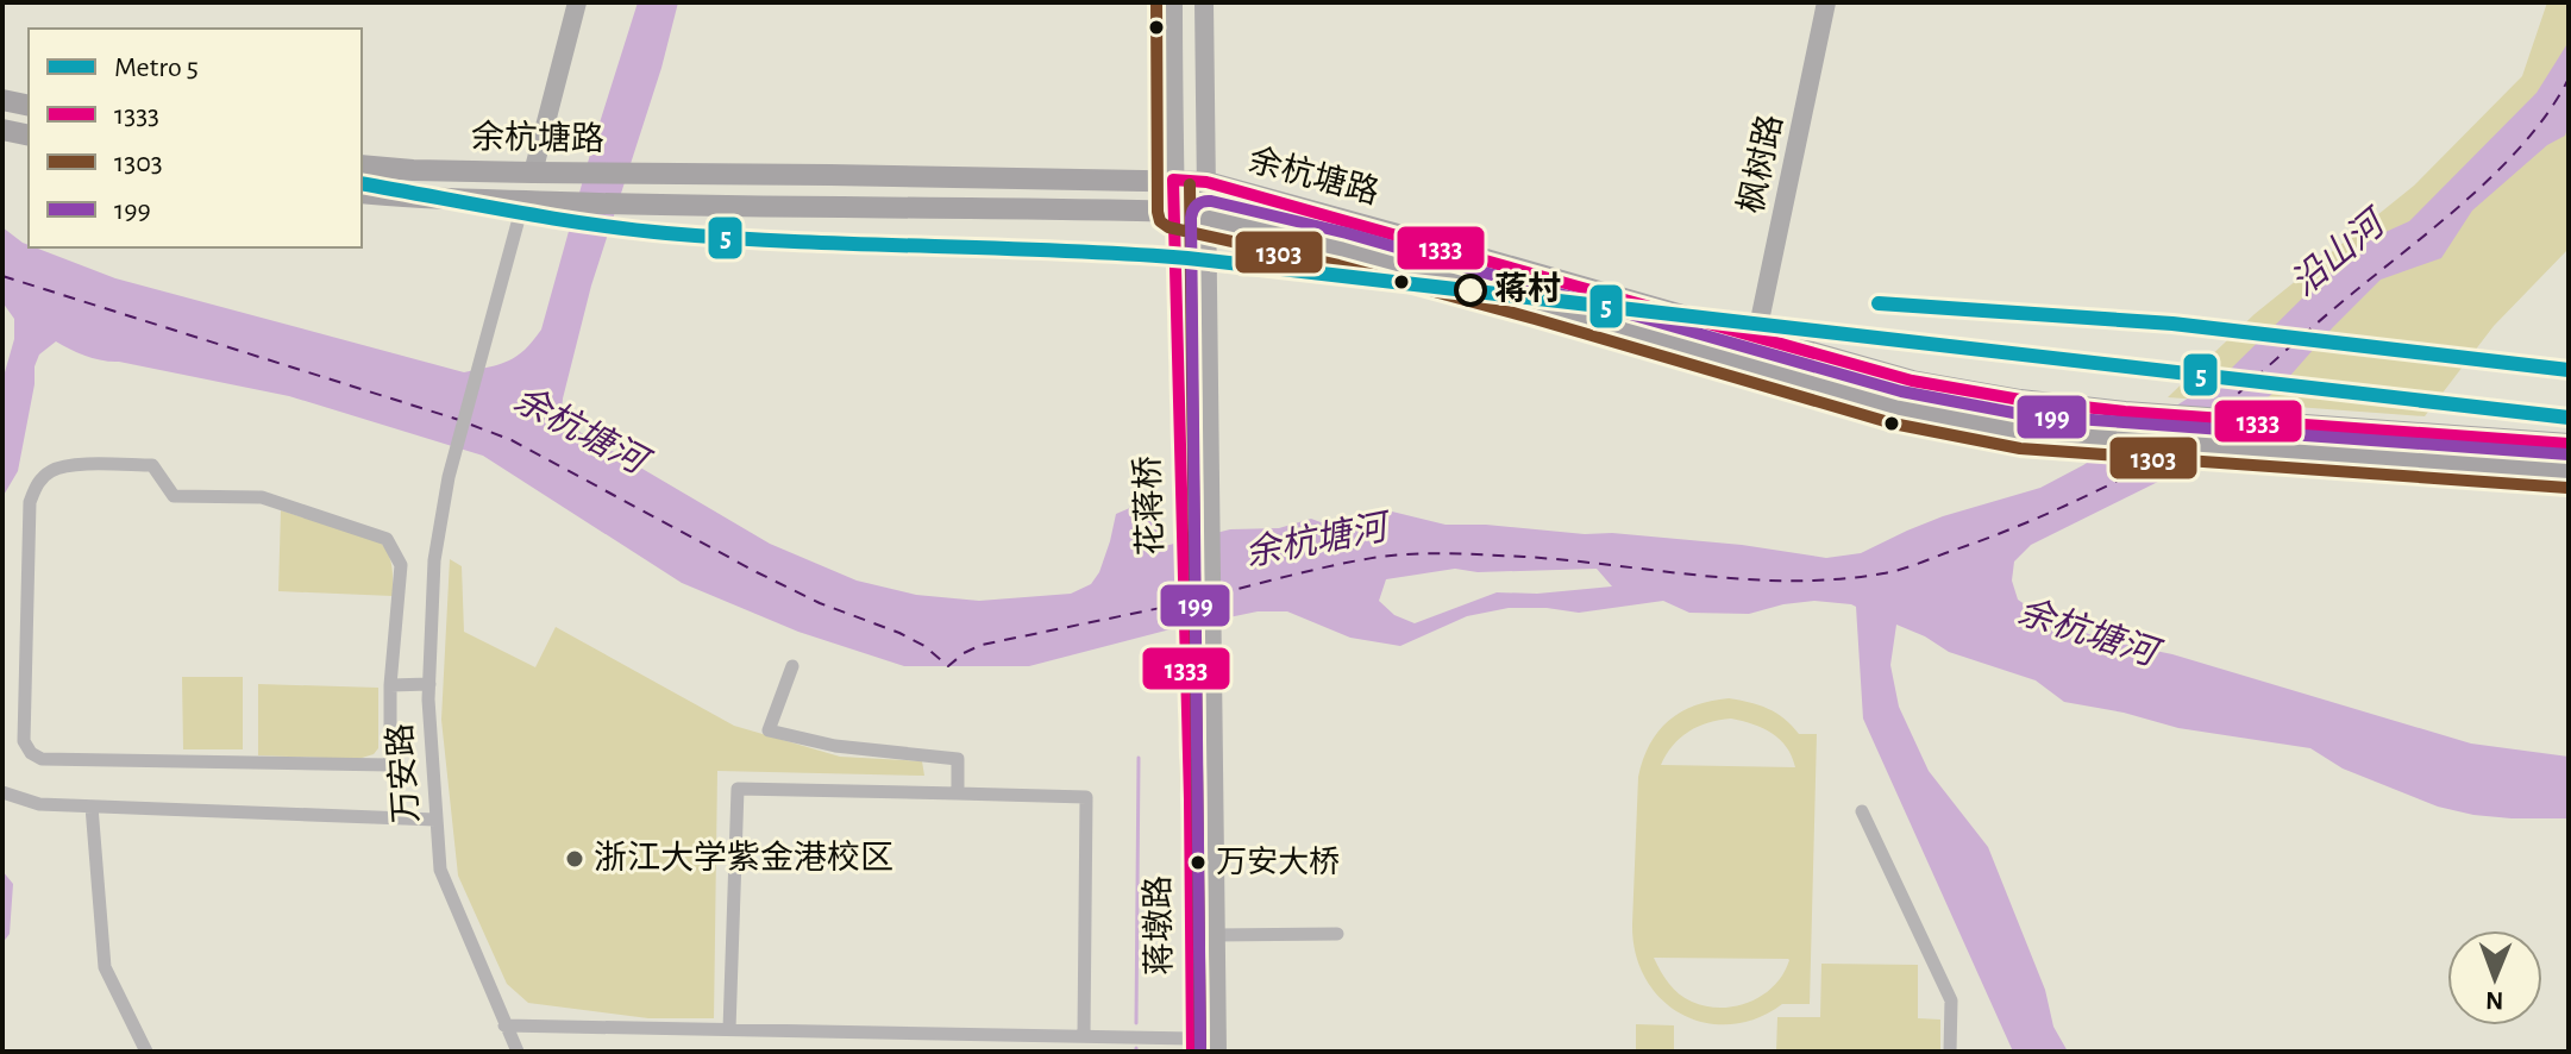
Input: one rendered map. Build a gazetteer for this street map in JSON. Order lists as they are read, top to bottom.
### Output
{
  "streets": {
    "main road": [
      "余杭塘路",
      "枫树路",
      "花蒋桥",
      "蒋墩路"
    ],
    "street": ["万安路"]
  },
  "crossings": [
    ["余杭塘路", "枫树路"],
    ["余杭塘路", "花蒋桥"],
    ["余杭塘路", "万安路"],
    ["花蒋桥", "蒋墩路"]
  ],
  "water": ["沿山河", "余杭塘河"],
  "places": ["蒋村", "浙江大学紫金港校区", "万安大桥"],
  "lines": [
    "transit line 1303",
    "transit line 1333",
    "metro line 5",
    "transit line 199"
  ],
  "legend": [
    "Metro 5",
    "1333",
    "1303",
    "199"
  ],
  "north": "bottom"
}
